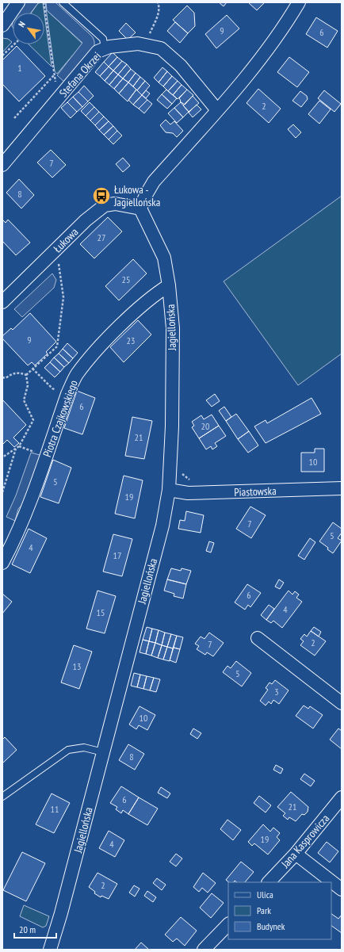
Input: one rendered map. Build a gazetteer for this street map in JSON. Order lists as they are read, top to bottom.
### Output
{
  "streets": {
    "street": [
      "Stefana Okrzei",
      "Łukowa",
      "Jagiellońska",
      "Piotra Czajkowskiego",
      "Piastowska",
      "Jana Kasprowicza"
    ]
  },
  "crossings": [
    ["Łukowa", "Jagiellońska"],
    ["Jagiellońska", "Piotra Czajkowskiego"],
    ["Jagiellońska", "Piastowska"]
  ],
  "places": {
    "bus stop": ["Łukowa - Jagiellońska"]
  },
  "house_numbers": [
    "9",
    "6",
    "1",
    "2",
    "7",
    "8",
    "27",
    "25",
    "9",
    "23",
    "6",
    "20",
    "21",
    "10",
    "5",
    "19",
    "7",
    "5",
    "4",
    "17",
    "6",
    "4",
    "15",
    "2",
    "7",
    "13",
    "5",
    "3",
    "10",
    "8",
    "6",
    "21",
    "11",
    "19",
    "4",
    "2"
  ],
  "legend": ["Ulica", "Park", "Budynek"],
  "scale_bar": "20 m",
  "north": "top left"
}
